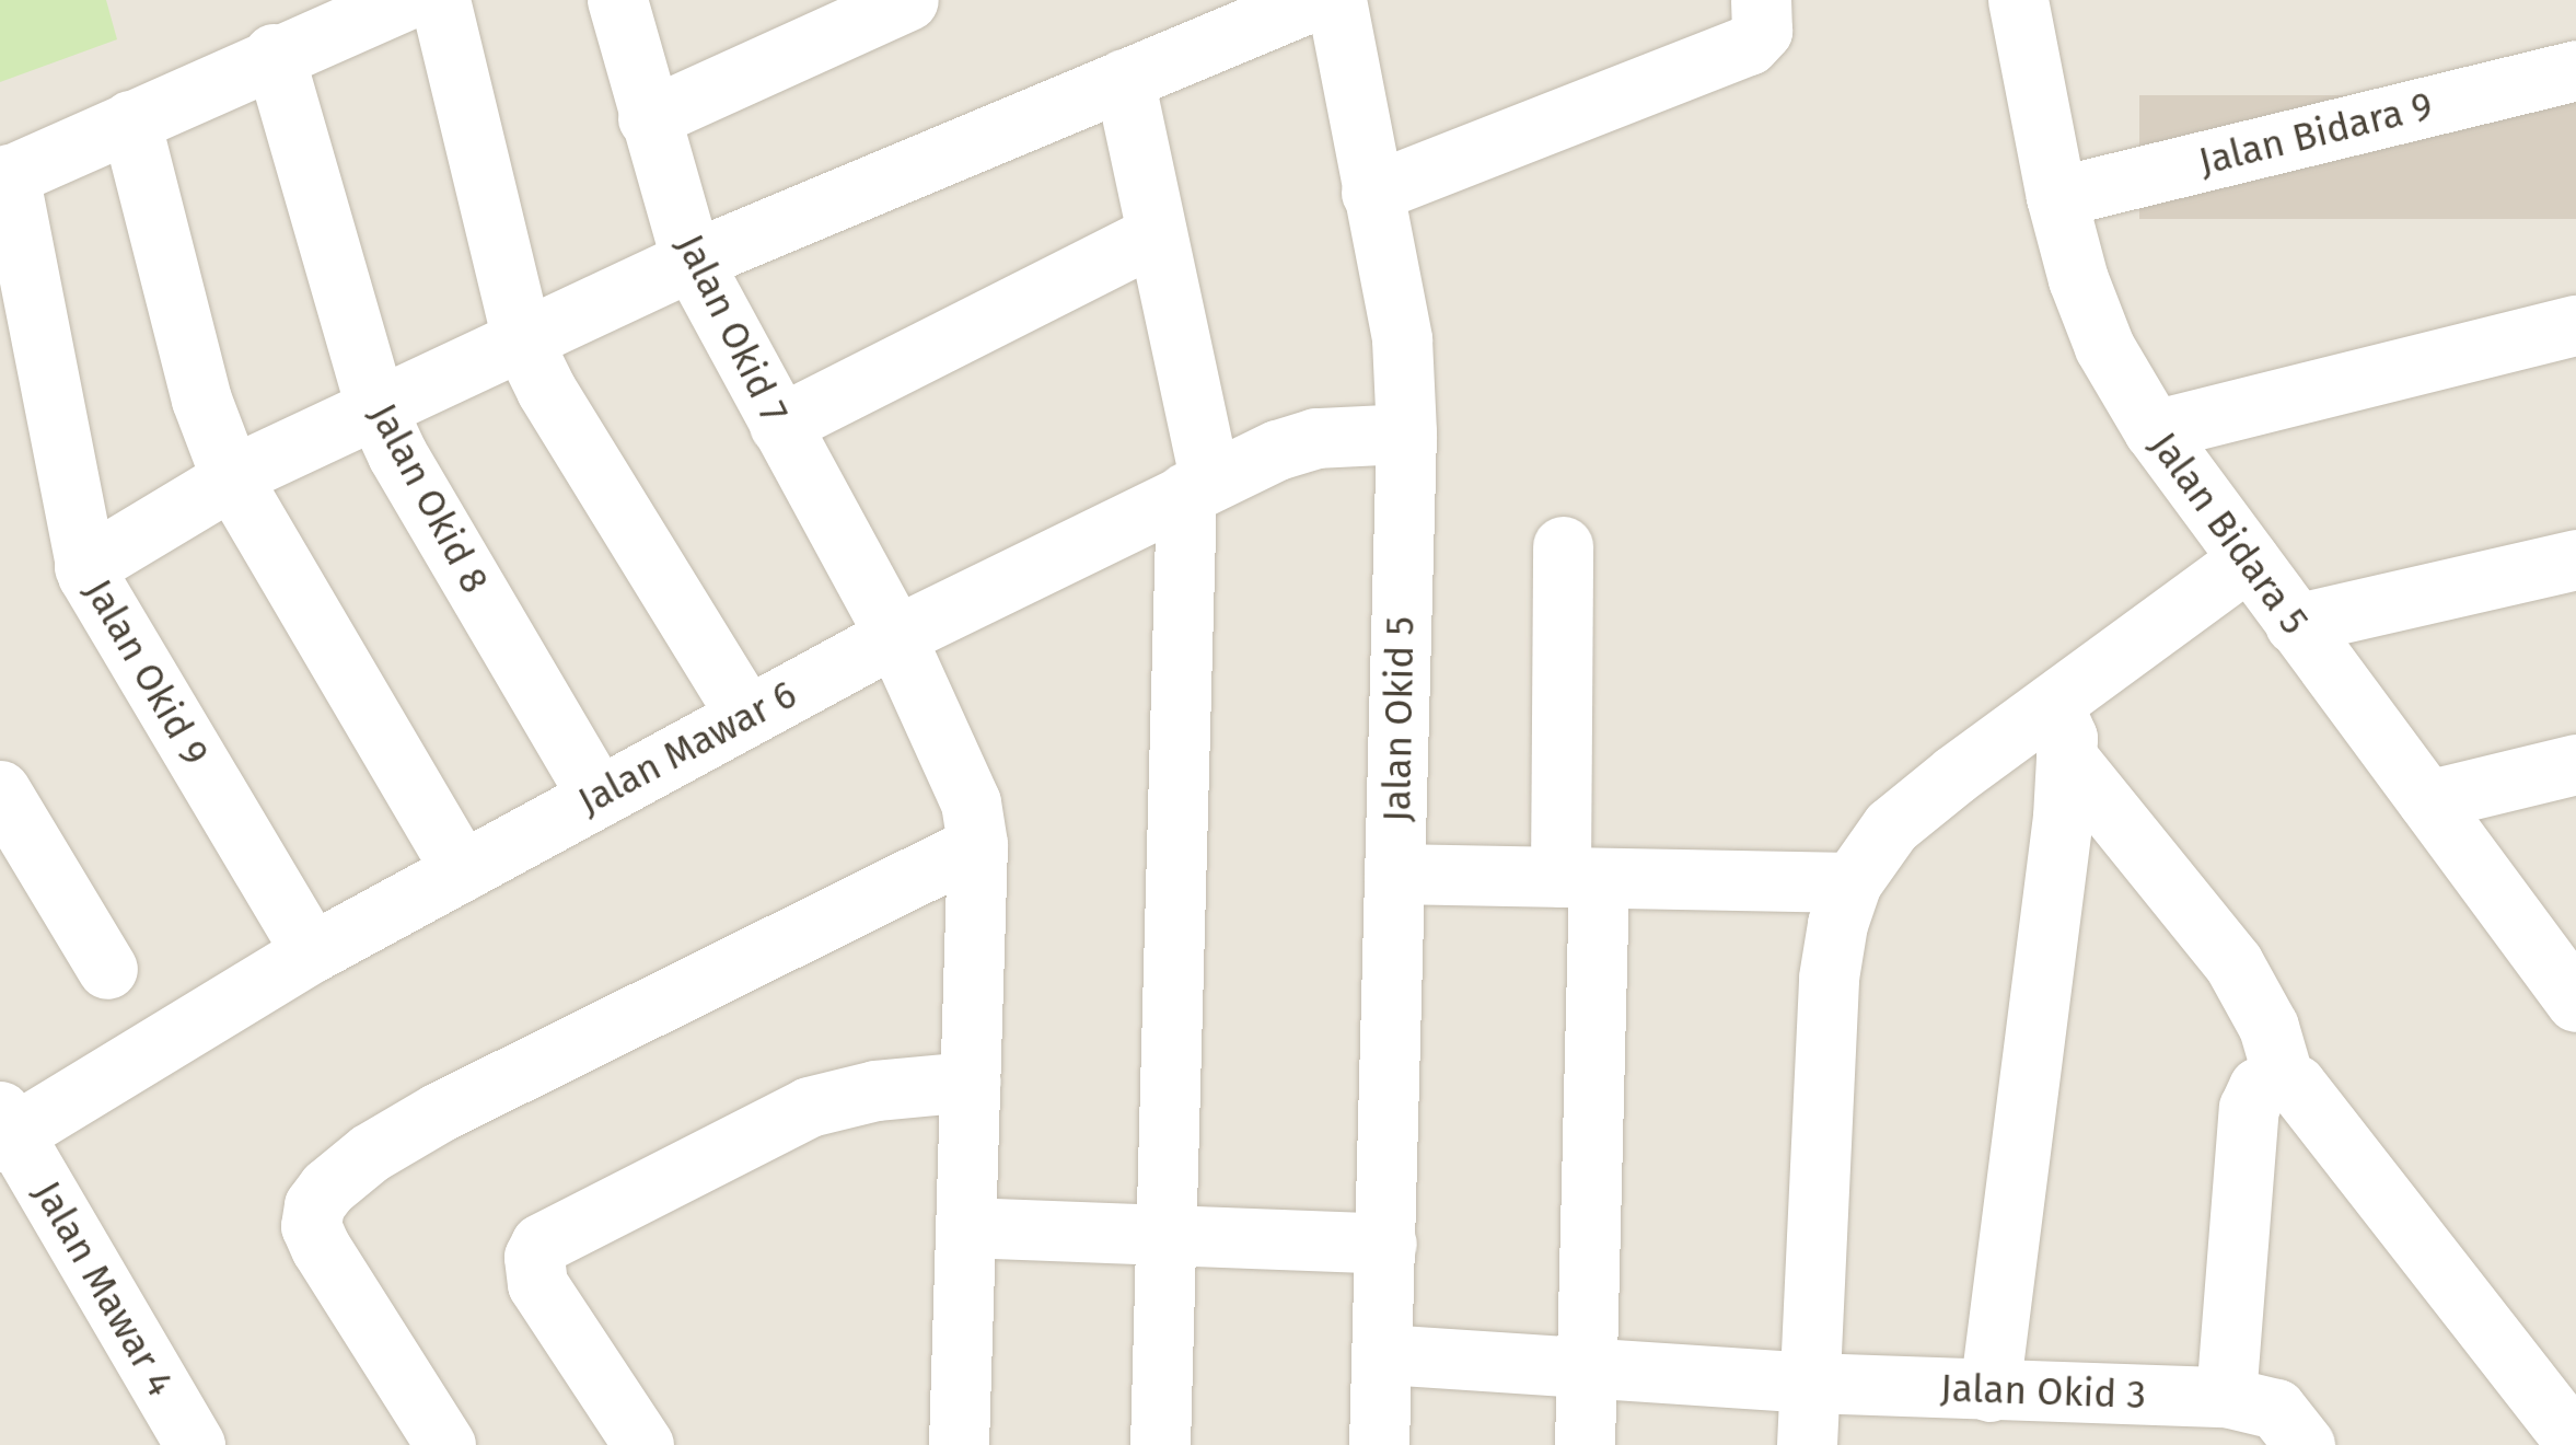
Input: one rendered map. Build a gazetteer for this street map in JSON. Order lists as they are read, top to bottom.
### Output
{
  "streets": {
    "street": [
      "Jalan Bidara 9",
      "Jalan Okid 7",
      "Jalan Okid 8",
      "Jalan Bidara 5",
      "Jalan Okid 9",
      "Jalan Okid 5",
      "Jalan Mawar 6",
      "Jalan Mawar 4",
      "Jalan Okid 3"
    ]
  },
  "crossings": [
    ["Jalan Bidara 9", "Jalan Bidara 5"],
    ["Jalan Okid 7", "Jalan Mawar 6"],
    ["Jalan Okid 8", "Jalan Mawar 6"],
    ["Jalan Okid 9", "Jalan Mawar 6"],
    ["Jalan Okid 5", "Jalan Mawar 6"],
    ["Jalan Okid 5", "Jalan Okid 3"],
    ["Jalan Mawar 6", "Jalan Mawar 4"]
  ]
}
